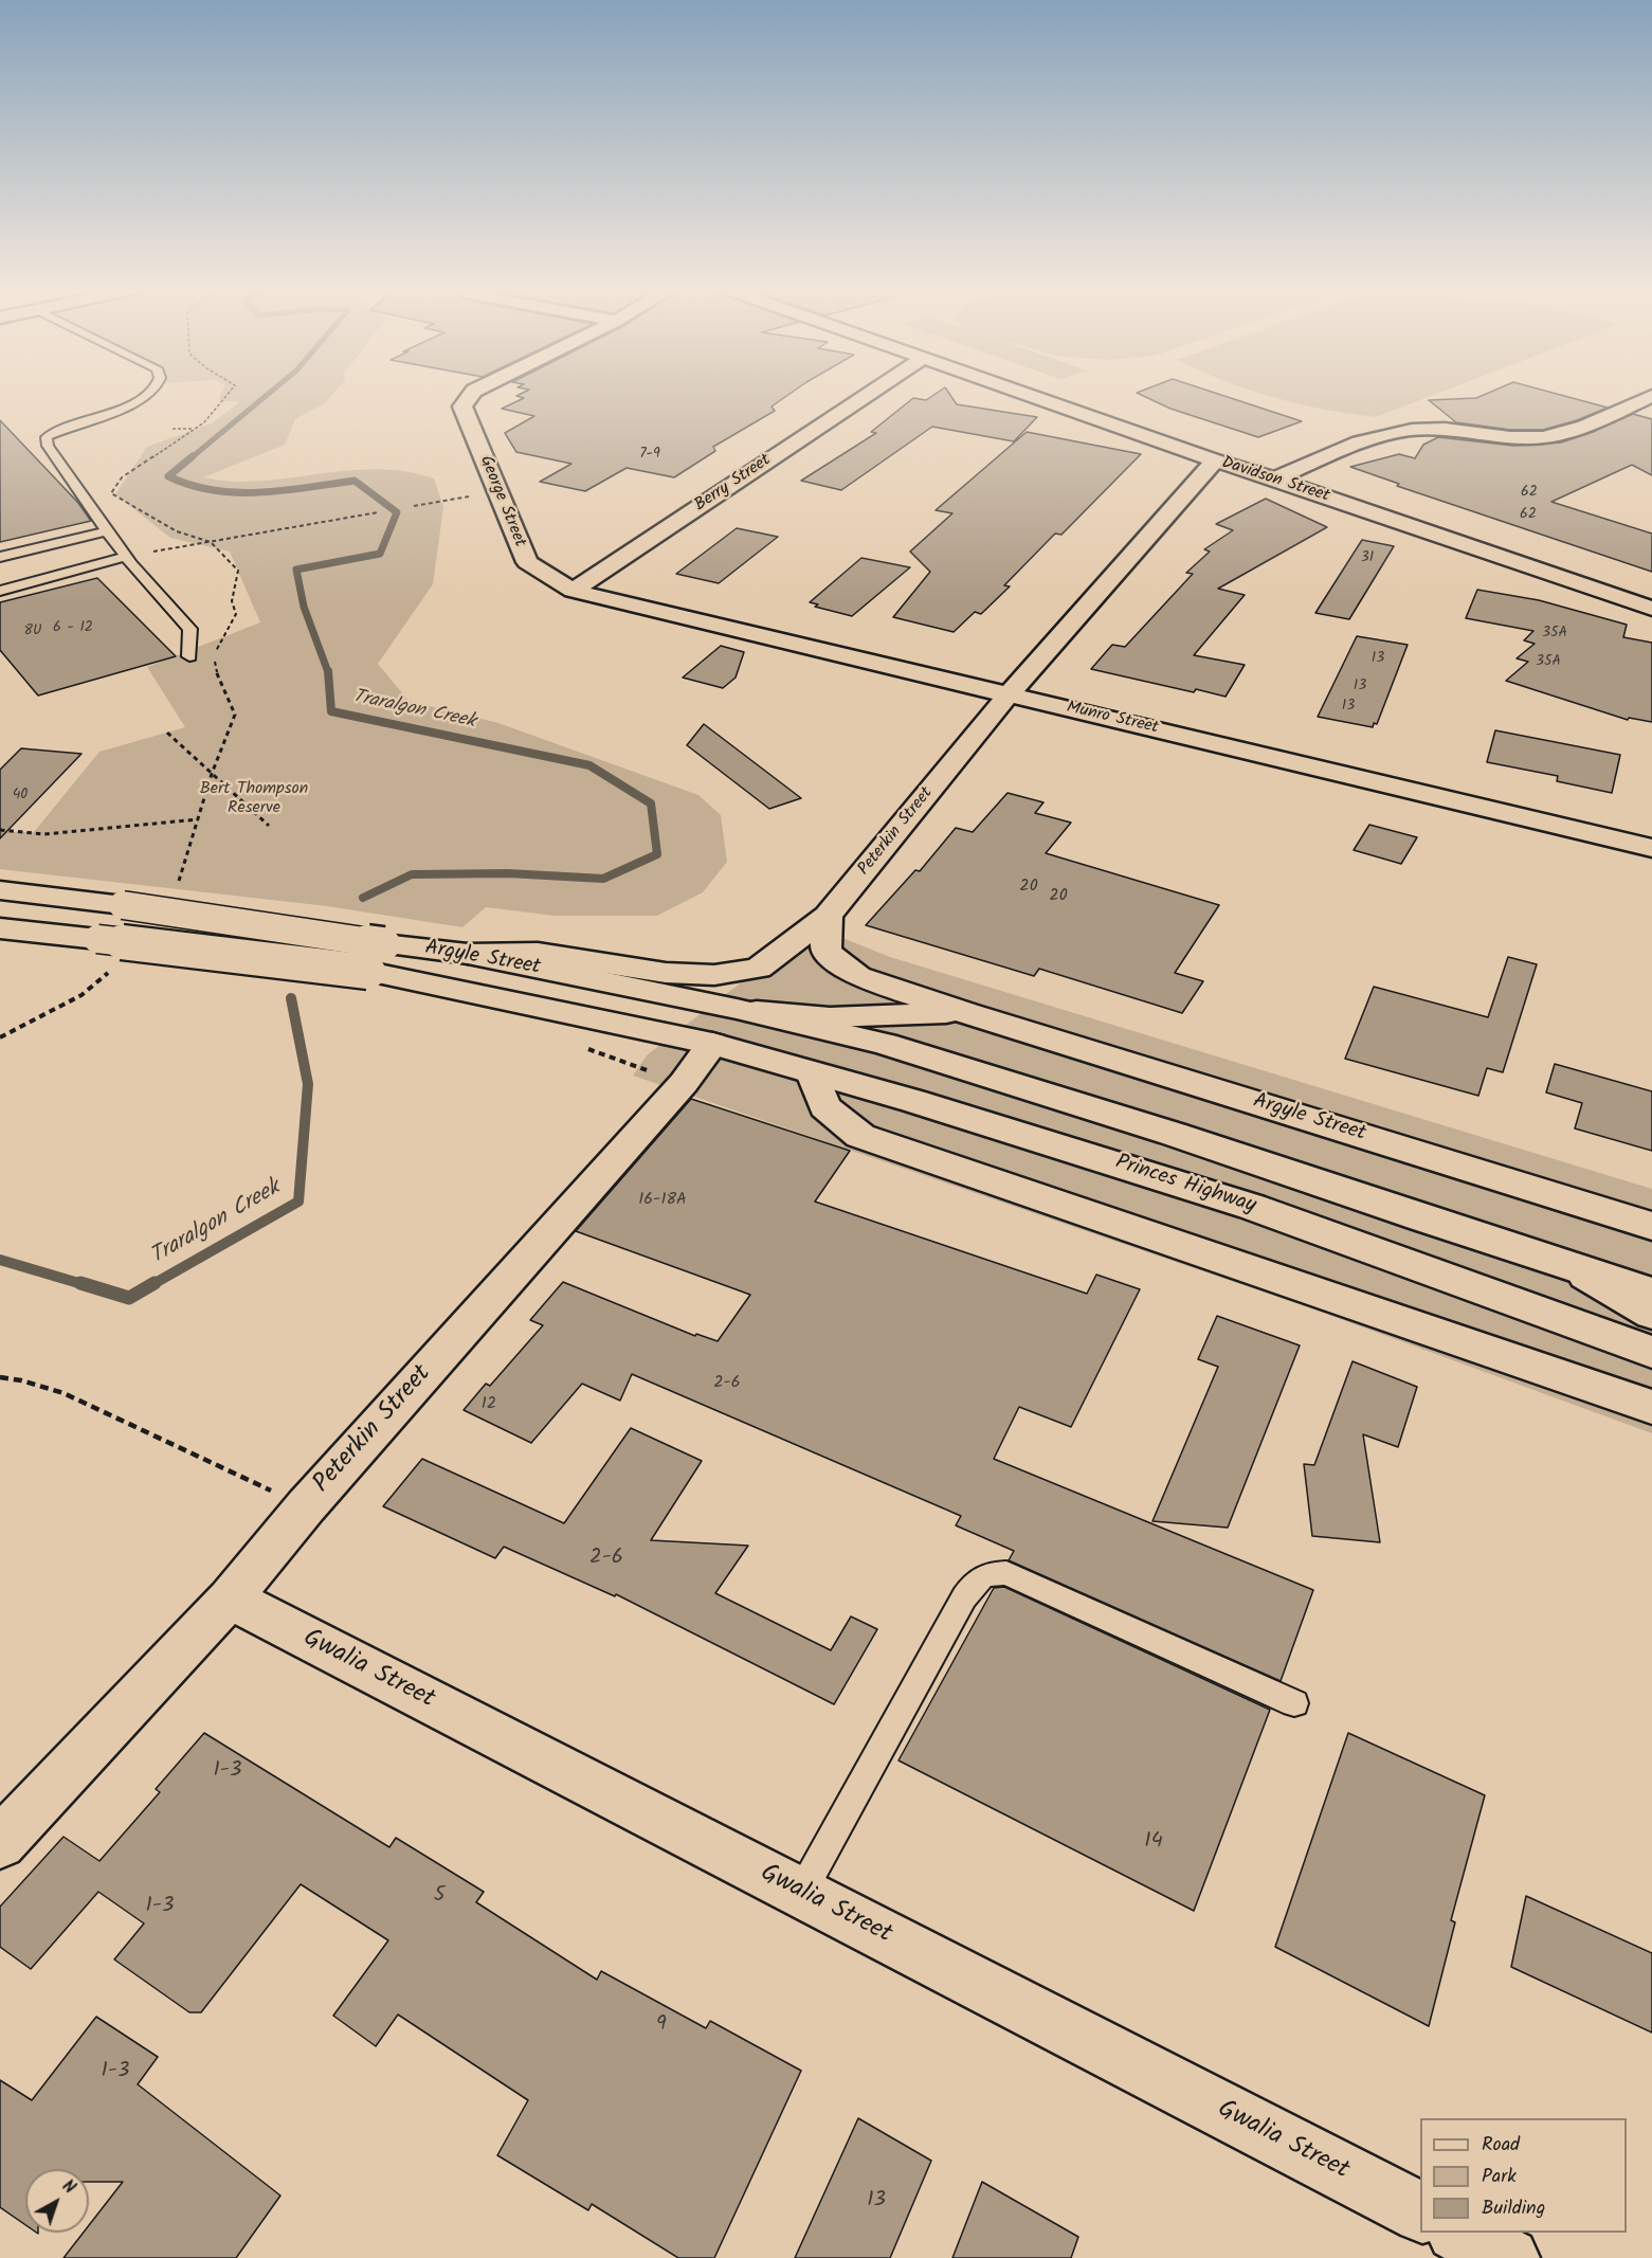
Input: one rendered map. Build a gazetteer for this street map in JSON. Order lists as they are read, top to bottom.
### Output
{
  "streets": {
    "main road": [
      "Davidson Street",
      "Berry Street",
      "George Street",
      "Munro Street",
      "Peterkin Street",
      "Argyle Street",
      "Princes Highway",
      "Gwalia Street"
    ]
  },
  "crossings": [
    ["Davidson Street", "Peterkin Street"],
    ["Berry Street", "George Street"],
    ["Berry Street", "Munro Street"],
    ["George Street", "Munro Street"],
    ["Munro Street", "Peterkin Street"],
    ["Peterkin Street", "Argyle Street"],
    ["Peterkin Street", "Princes Highway"],
    ["Peterkin Street", "Gwalia Street"],
    ["Argyle Street", "Princes Highway"]
  ],
  "water": ["Traralgon Creek"],
  "parks": ["Bert Thompson Reserve"],
  "house_numbers": [
    "7-9",
    "62",
    "62",
    "31",
    "6 - 12",
    "8U",
    "35A",
    "13",
    "35A",
    "13",
    "13",
    "40",
    "20",
    "20",
    "16-18A",
    "2-6",
    "12",
    "2-6",
    "1-3",
    "14",
    "5",
    "1-3",
    "9",
    "1-3",
    "13"
  ],
  "legend": ["Road", "Park", "Building"],
  "north": "top right"
}
